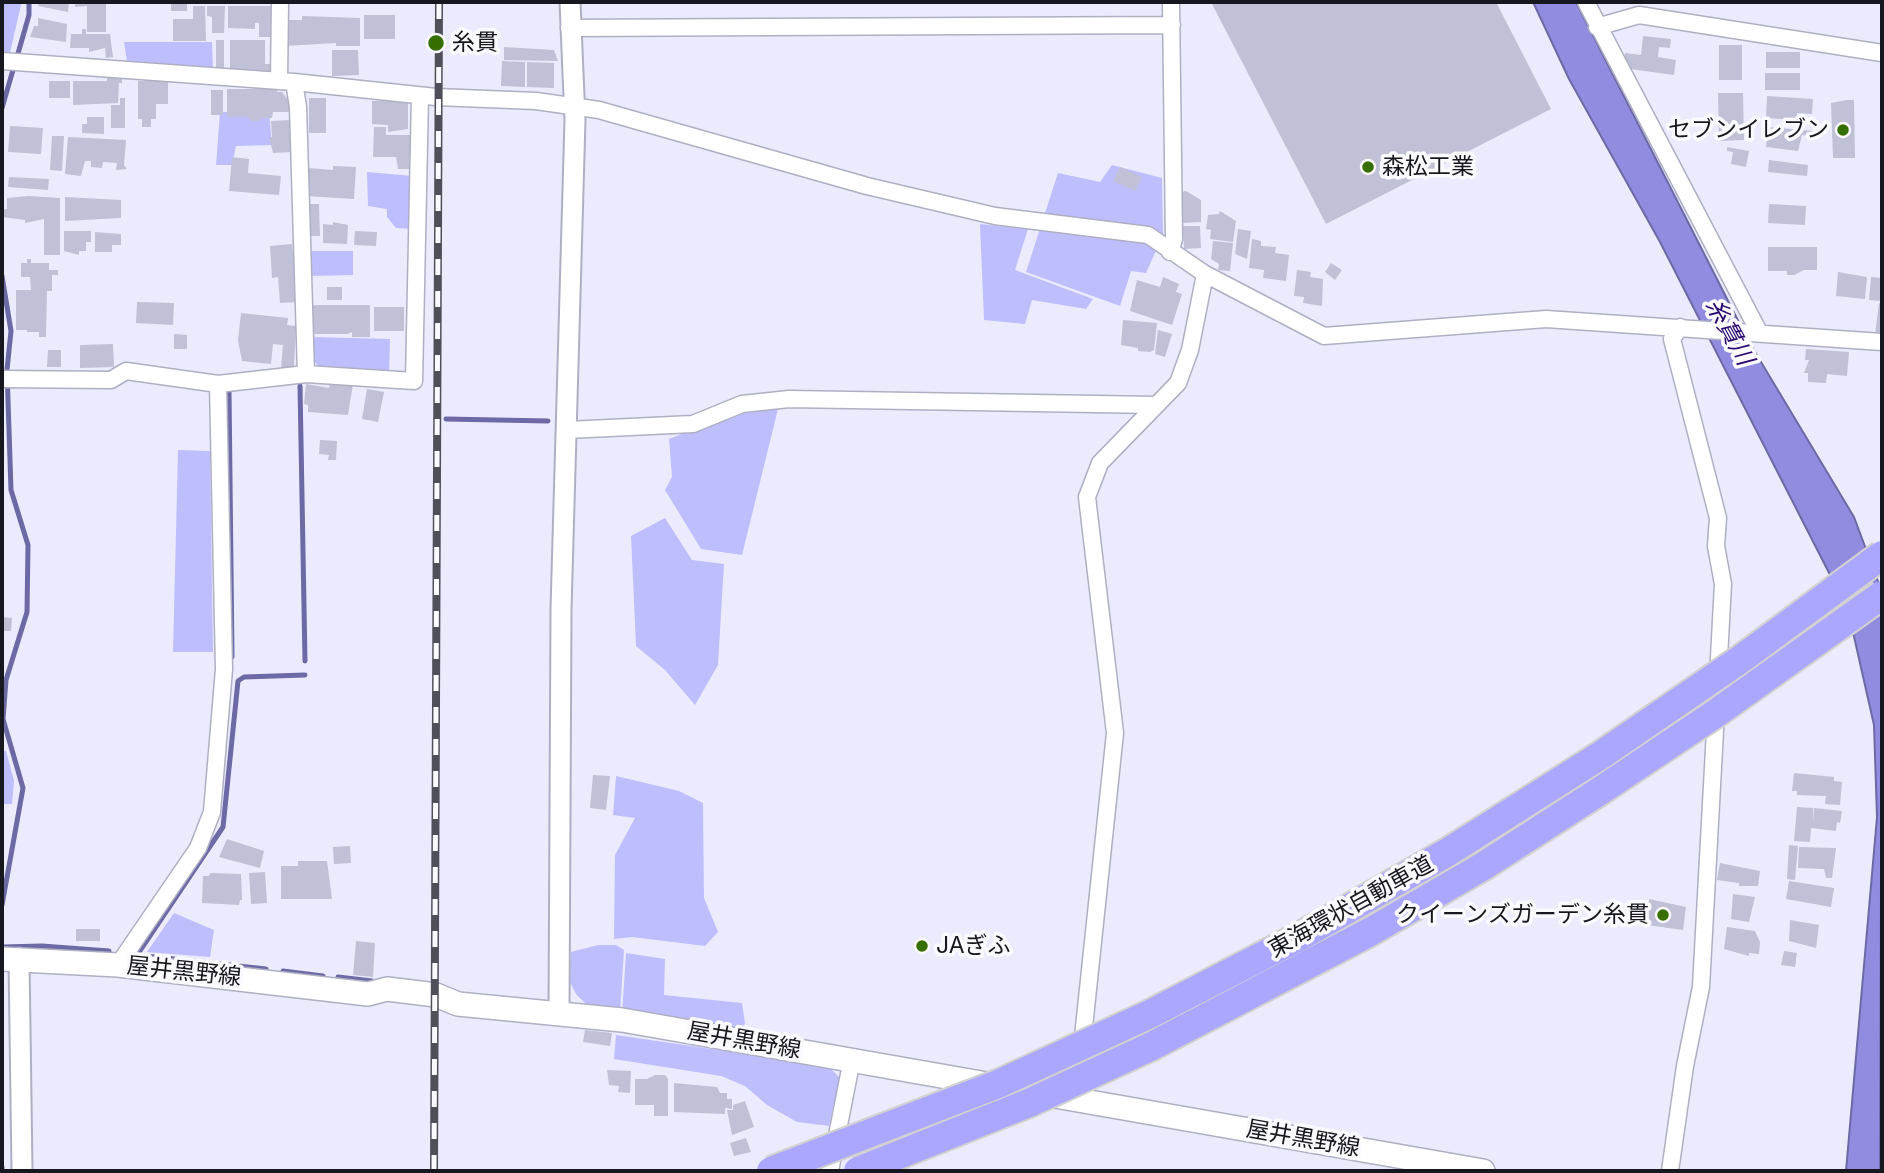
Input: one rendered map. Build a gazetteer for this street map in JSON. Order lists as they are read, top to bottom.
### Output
{
  "streets": {
    "highway": ["東海環状自動車道"],
    "main road": ["屋井黒野線"]
  },
  "water": ["糸貫川"],
  "places": [
    "糸貫",
    "セブンイレブン",
    "森松工業",
    "クイーンズガーデン糸貫",
    "JAぎふ"
  ]
}
